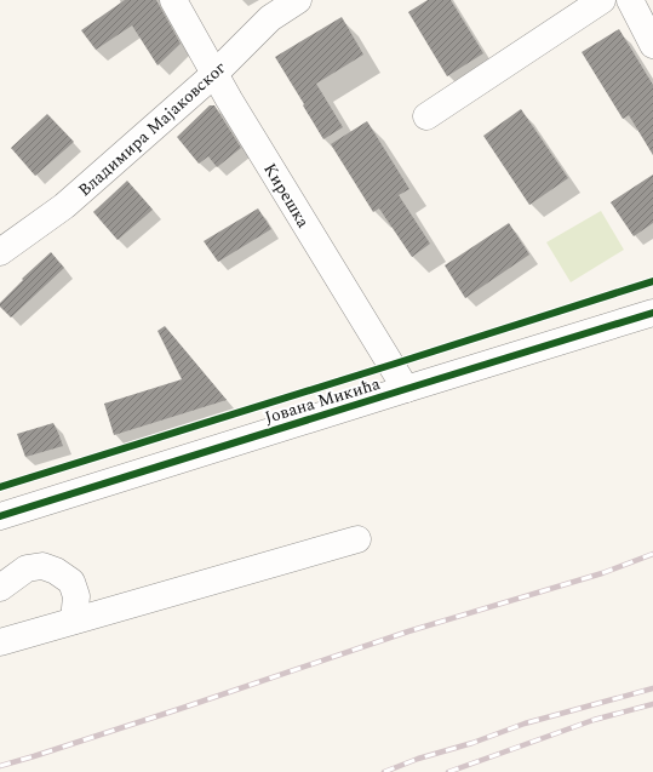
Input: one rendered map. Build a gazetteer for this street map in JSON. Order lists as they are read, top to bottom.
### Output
{
  "streets": {
    "street": ["Владимира Мајаковског", "Кирешка", "Јована Микића"]
  },
  "crossings": [
    ["Владимира Мајаковског", "Кирешка"],
    ["Кирешка", "Јована Микића"]
  ]
}
